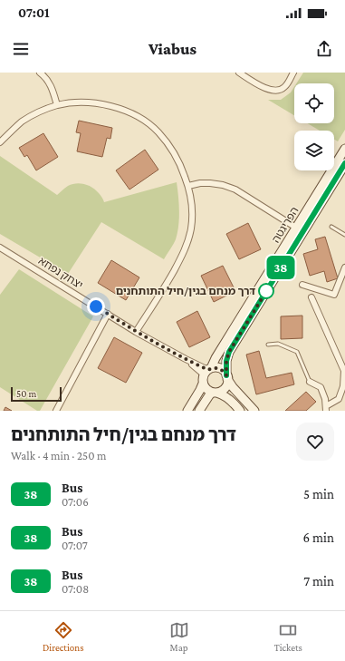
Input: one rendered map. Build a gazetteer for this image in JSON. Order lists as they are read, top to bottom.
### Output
{
  "streets": {
    "street": ["הפריגטה", "יצחק נפחא"]
  },
  "crossings": [
    ["הפריגטה", "יצחק נפחא"]
  ],
  "places": ["דרך מנחם בגין/חיל התותחנים"],
  "lines": ["bus line 38"],
  "scale_bar": "50 m",
  "page": {
    "status": "07:01",
    "header": "Viabus",
    "on_map": "38",
    "scale": "50 m",
    "heading": ["דרך מנחם בגין/חיל התותחנים", "Walk · 4 min · 250 m"],
    "list": [
      {
        "mark": "38",
        "name": "Bus",
        "note": "07:06",
        "value": "5 min"
      },
      {
        "mark": "38",
        "name": "Bus",
        "note": "07:07",
        "value": "6 min"
      },
      {
        "mark": "38",
        "name": "Bus",
        "note": "07:08",
        "value": "7 min"
      }
    ],
    "tabs": ["Directions", "Map", "Tickets"]
  }
}
